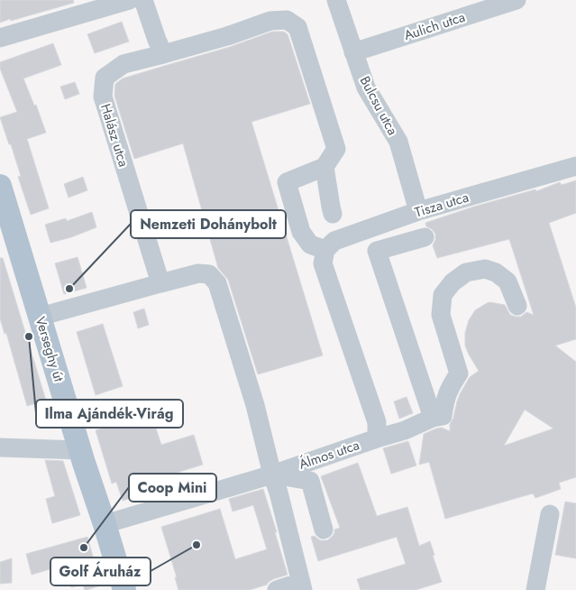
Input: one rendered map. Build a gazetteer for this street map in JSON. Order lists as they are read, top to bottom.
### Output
{
  "streets": {
    "main road": ["Verseghy út"],
    "street": [
      "Aulich utca",
      "Bulcsu utca",
      "Halász utca",
      "Tisza utca",
      "Álmos utca"
    ]
  },
  "crossings": [
    ["Aulich utca", "Bulcsu utca"],
    ["Bulcsu utca", "Tisza utca"],
    ["Tisza utca", "Álmos utca"],
    ["Verseghy út", "Álmos utca"]
  ],
  "places": [
    "Nemzeti Dohánybolt",
    "Ilma Ajándék-Virág",
    "Golf Áruház",
    "Coop Mini"
  ]
}
